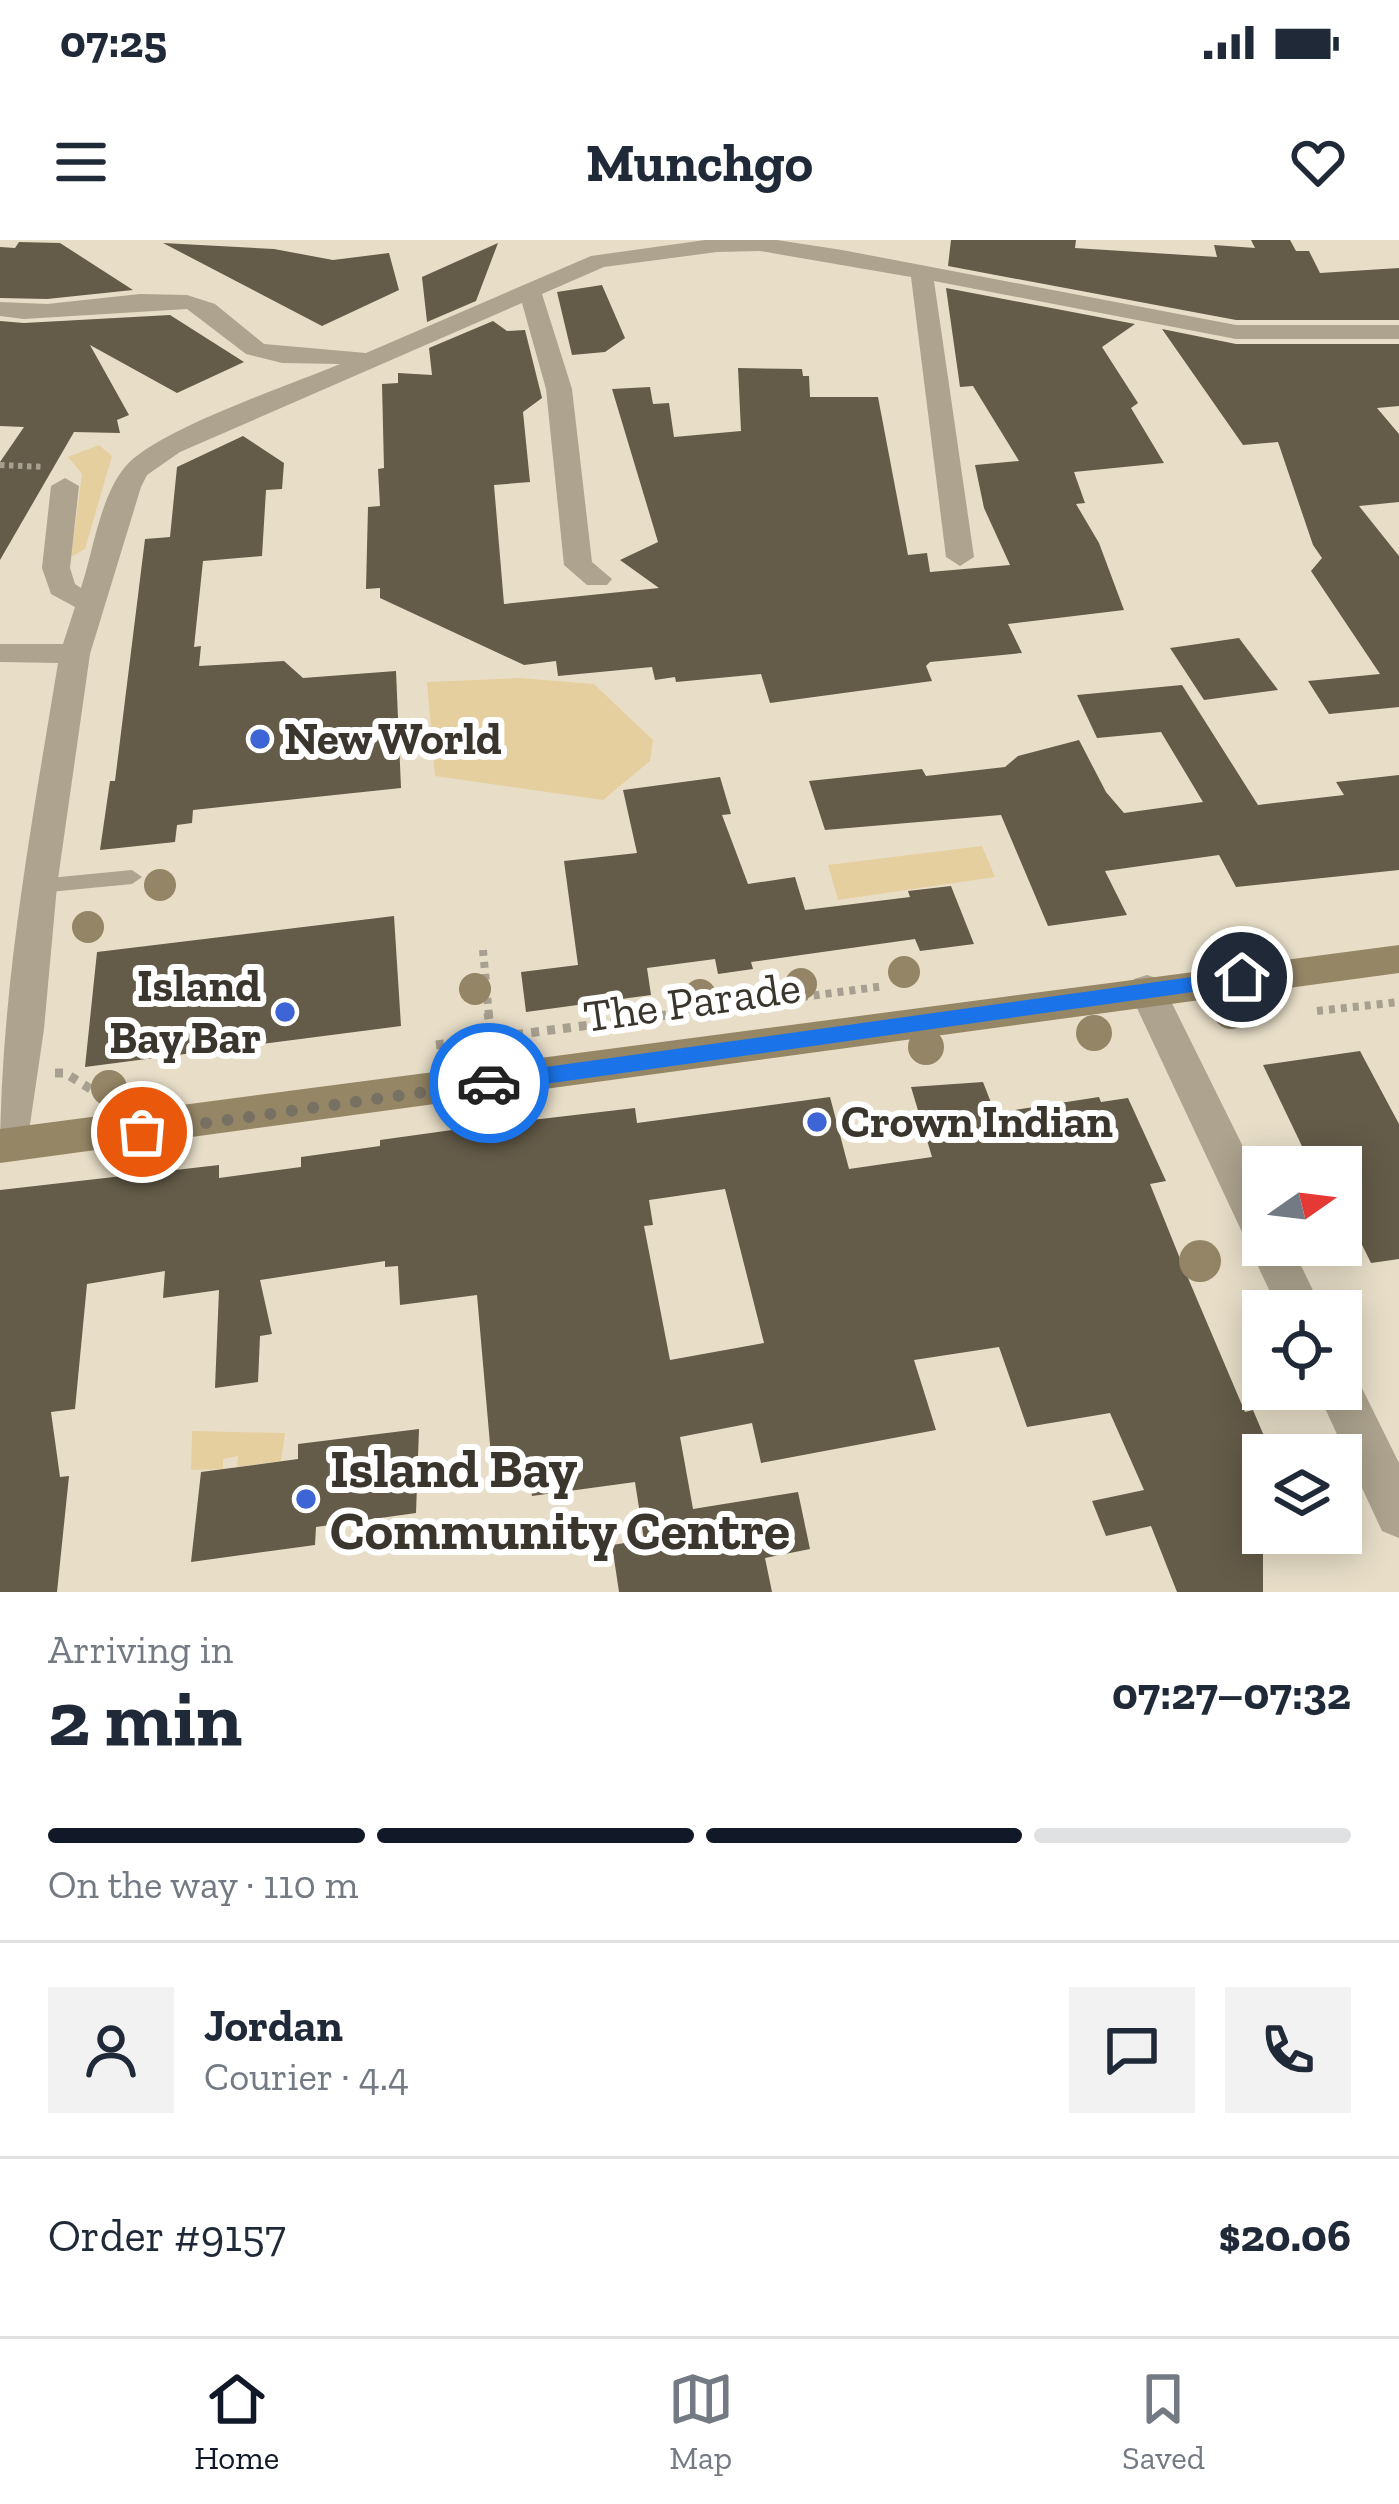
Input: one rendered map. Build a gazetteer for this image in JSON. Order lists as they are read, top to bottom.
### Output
{
  "streets": {
    "main road": ["The Parade"]
  },
  "places": [
    "New World",
    "Island Bay Bar",
    "Crown Indian",
    "Island Bay Community Centre"
  ],
  "north": "right",
  "page": {
    "status": "07:25",
    "header": "Munchgo",
    "heading": ["2 min", "Arriving in", "07:27–07:32"],
    "panel": [
      "Jordan",
      "Courier · 4.4",
      "Order #9157",
      "$20.06"
    ],
    "bar": "On the way · 110 m",
    "tabs": ["Home", "Map", "Saved"]
  }
}
